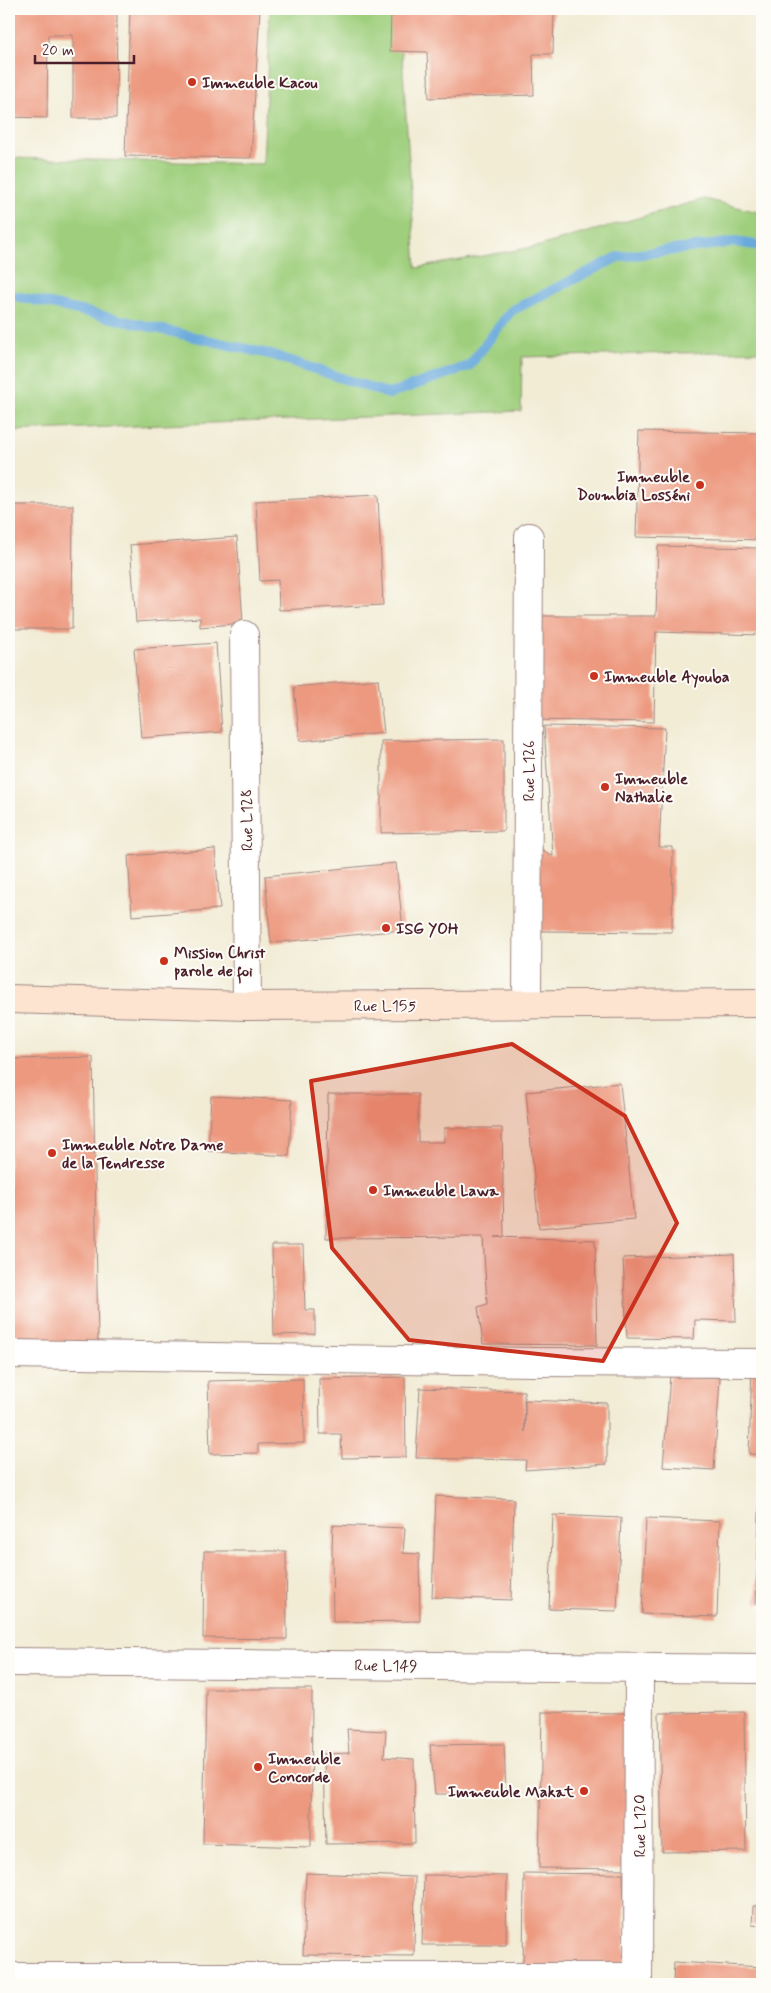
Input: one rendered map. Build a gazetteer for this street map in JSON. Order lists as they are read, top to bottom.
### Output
{
  "streets": {
    "street": [
      "Rue L126",
      "Rue L128",
      "Rue L155",
      "Rue L149",
      "Rue L120"
    ]
  },
  "crossings": [
    ["Rue L126", "Rue L155"],
    ["Rue L128", "Rue L155"],
    ["Rue L149", "Rue L120"]
  ],
  "places": [
    "Immeuble Kacou",
    "Immeuble Doumbia Losséni",
    "Immeuble Ayouba",
    "Immeuble Nathalie",
    "ISG YOH",
    "Mission Christ parole de foi",
    "Immeuble Notre Dame de la Tendresse",
    "Immeuble Lawa",
    "Immeuble Concorde",
    "Immeuble Makat"
  ],
  "scale_bar": "20 m"
}
